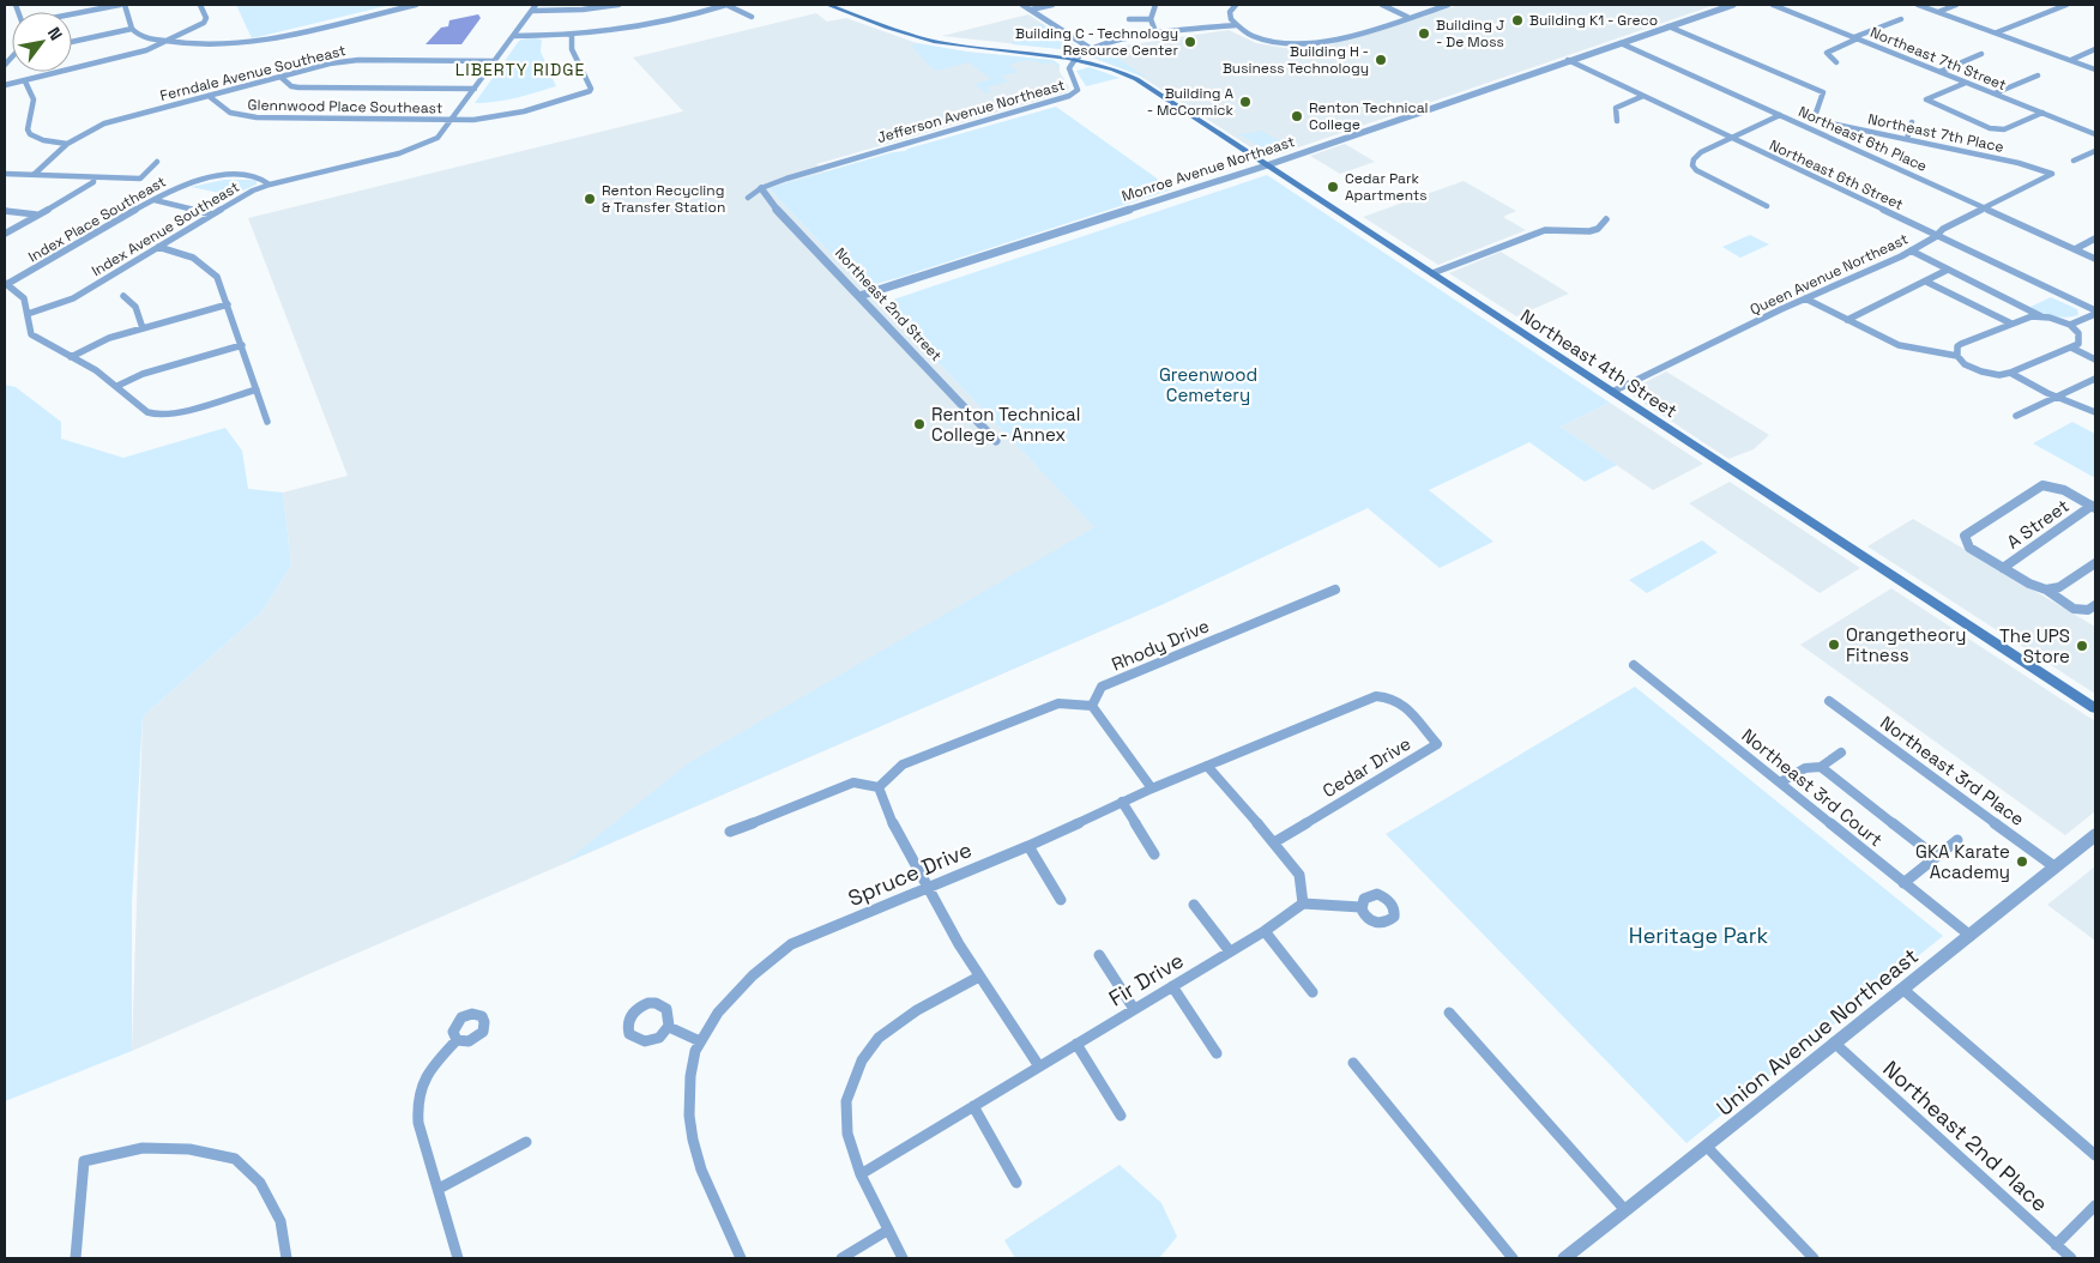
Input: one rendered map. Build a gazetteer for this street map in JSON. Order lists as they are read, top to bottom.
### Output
{
  "streets": {
    "main road": ["Northeast 4th Street"],
    "street": [
      "Northeast 7th Street",
      "Ferndale Avenue Southeast",
      "Glennwood Place Southeast",
      "Jefferson Avenue Northeast",
      "Northeast 7th Place",
      "Northeast 6th Place",
      "Monroe Avenue Northeast",
      "Northeast 6th Street",
      "Index Place Southeast",
      "Index Avenue Southeast",
      "Queen Avenue Northeast",
      "Northeast 2nd Street",
      "A Street",
      "Rhody Drive",
      "Cedar Drive",
      "Northeast 3rd Place",
      "Northeast 3rd Court",
      "Spruce Drive",
      "Fir Drive",
      "Union Avenue Northeast",
      "Northeast 2nd Place"
    ]
  },
  "crossings": [
    ["Ferndale Avenue Southeast", "Glennwood Place Southeast"],
    ["Glennwood Place Southeast", "Index Avenue Southeast"],
    ["Jefferson Avenue Northeast", "Northeast 2nd Street"],
    ["Jefferson Avenue Northeast", "Northeast 4th Street"],
    ["Northeast 7th Place", "Queen Avenue Northeast"],
    ["Northeast 6th Place", "Monroe Avenue Northeast"],
    ["Northeast 6th Place", "Queen Avenue Northeast"],
    ["Monroe Avenue Northeast", "Northeast 6th Street"],
    ["Monroe Avenue Northeast", "Northeast 2nd Street"],
    ["Monroe Avenue Northeast", "Northeast 4th Street"],
    ["Northeast 6th Street", "Queen Avenue Northeast"],
    ["Index Place Southeast", "Index Avenue Southeast"],
    ["Queen Avenue Northeast", "Northeast 4th Street"],
    ["Cedar Drive", "Spruce Drive"],
    ["Northeast 3rd Place", "Union Avenue Northeast"],
    ["Northeast 3rd Court", "Union Avenue Northeast"],
    ["Union Avenue Northeast", "Northeast 2nd Place"]
  ],
  "districts": ["LIBERTY RIDGE"],
  "parks": ["Greenwood Cemetery", "Heritage Park"],
  "places": [
    "Building K1 - Greco",
    "Building J - De Moss",
    "Building C - Technology Resource Center",
    "Building H - Business Technology",
    "Building A - McCormick",
    "Renton Technical College",
    "Cedar Park Apartments",
    "Renton Recycling & Transfer Station",
    "Renton Technical College - Annex",
    "Orangetheory Fitness",
    "The UPS Store",
    "GKA Karate Academy"
  ],
  "north": "top right"
}
